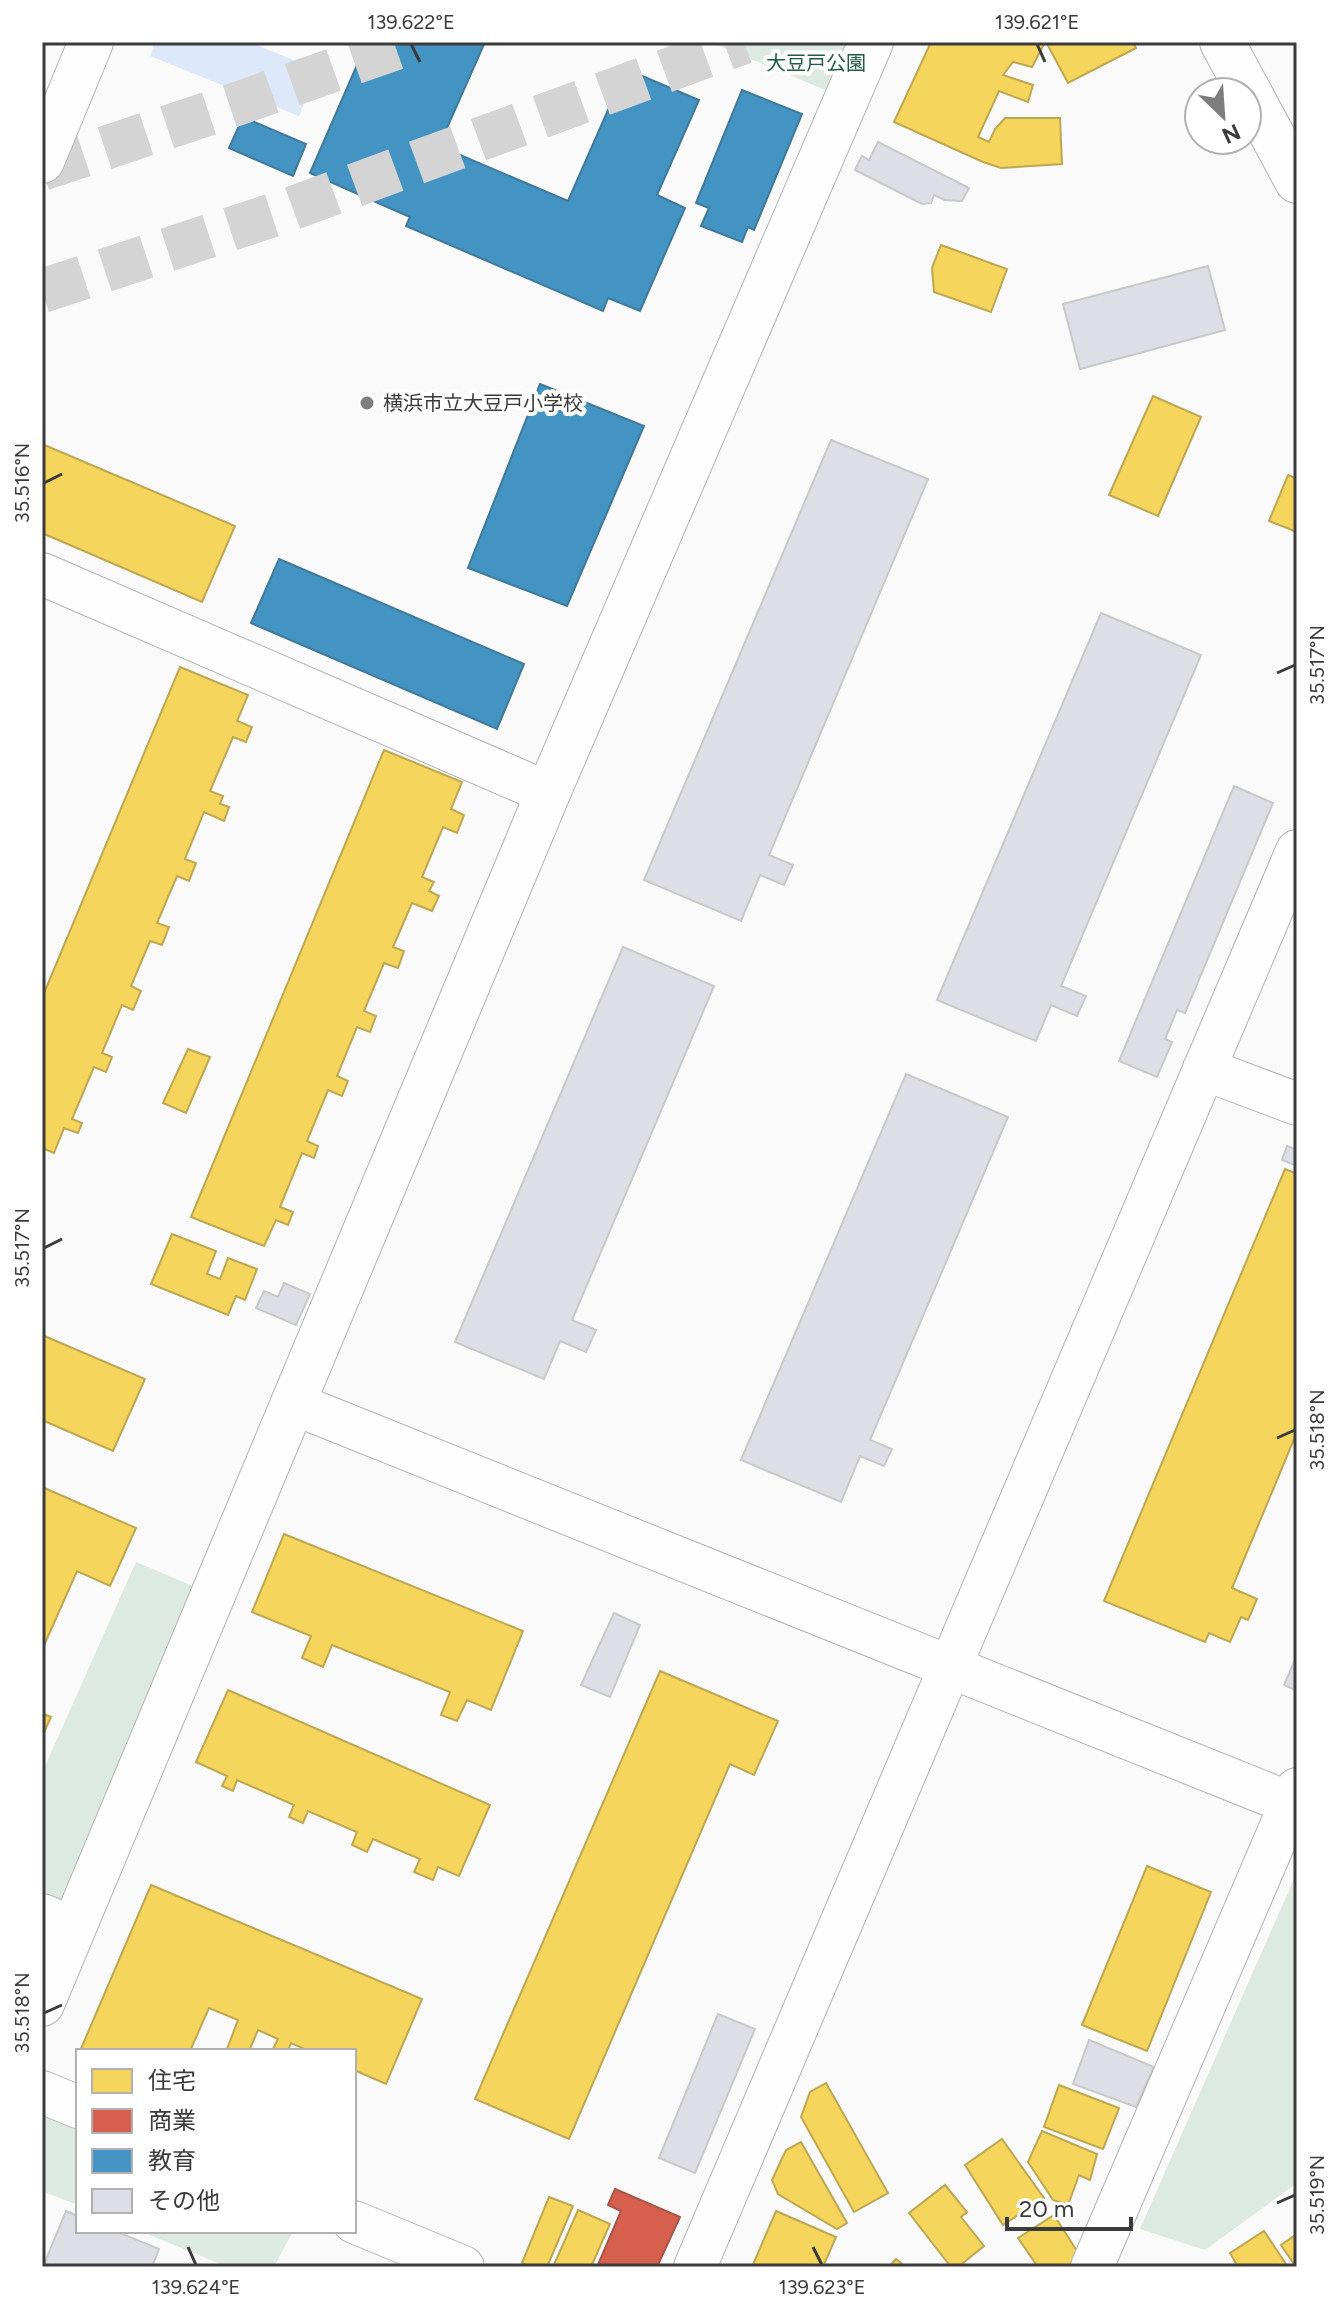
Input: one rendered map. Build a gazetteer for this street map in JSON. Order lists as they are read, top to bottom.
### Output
{
  "parks": ["大豆戸公園"],
  "places": ["横浜市立大豆戸小学校"],
  "legend": [
    "住宅",
    "商業",
    "教育",
    "その他"
  ],
  "scale_bar": "20 m",
  "north": "bottom right",
  "coordinates": [
    "139.622°E",
    "139.621°E",
    "35.516°N",
    "35.517°N",
    "35.518°N",
    "35.519°N",
    "139.624°E",
    "139.623°E"
  ]
}
